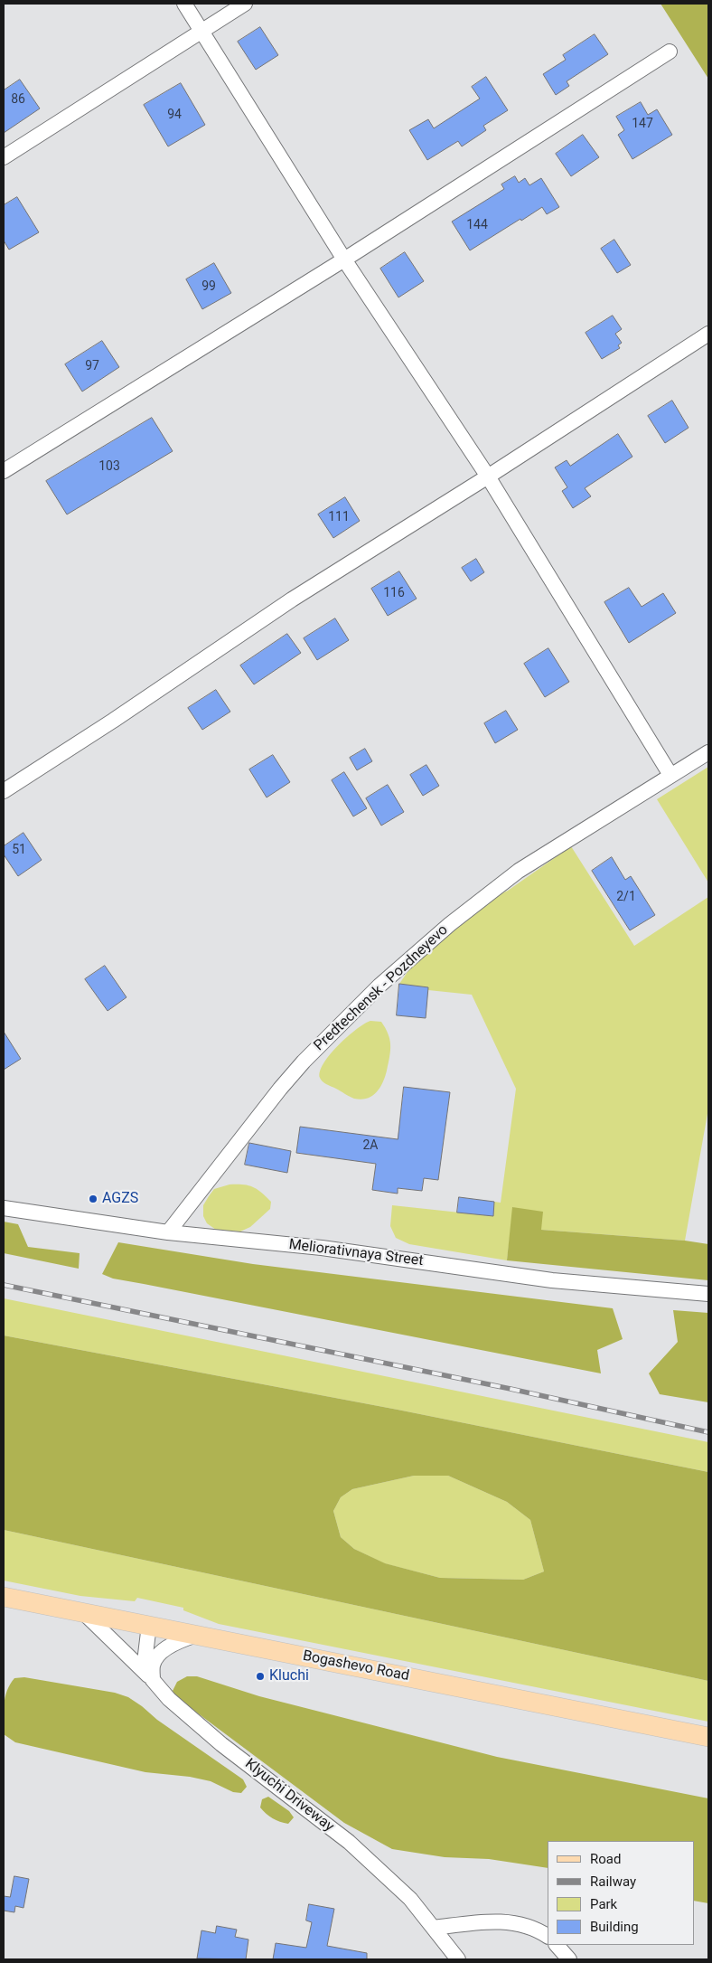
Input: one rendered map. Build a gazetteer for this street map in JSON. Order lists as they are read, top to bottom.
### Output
{
  "streets": {
    "main road": ["Bogashevo Road"],
    "street": ["Predtechensk - Pozdneyevo", "Meliorativnaya Street", "Klyuchi Driveway"]
  },
  "crossings": [
    ["Predtechensk - Pozdneyevo", "Meliorativnaya Street"],
    ["Bogashevo Road", "Klyuchi Driveway"]
  ],
  "places": ["AGZS", "Kluchi"],
  "house_numbers": [
    "86",
    "94",
    "147",
    "144",
    "99",
    "97",
    "103",
    "111",
    "116",
    "51",
    "2/1",
    "2А"
  ],
  "legend": [
    "Road",
    "Railway",
    "Park",
    "Building"
  ]
}
